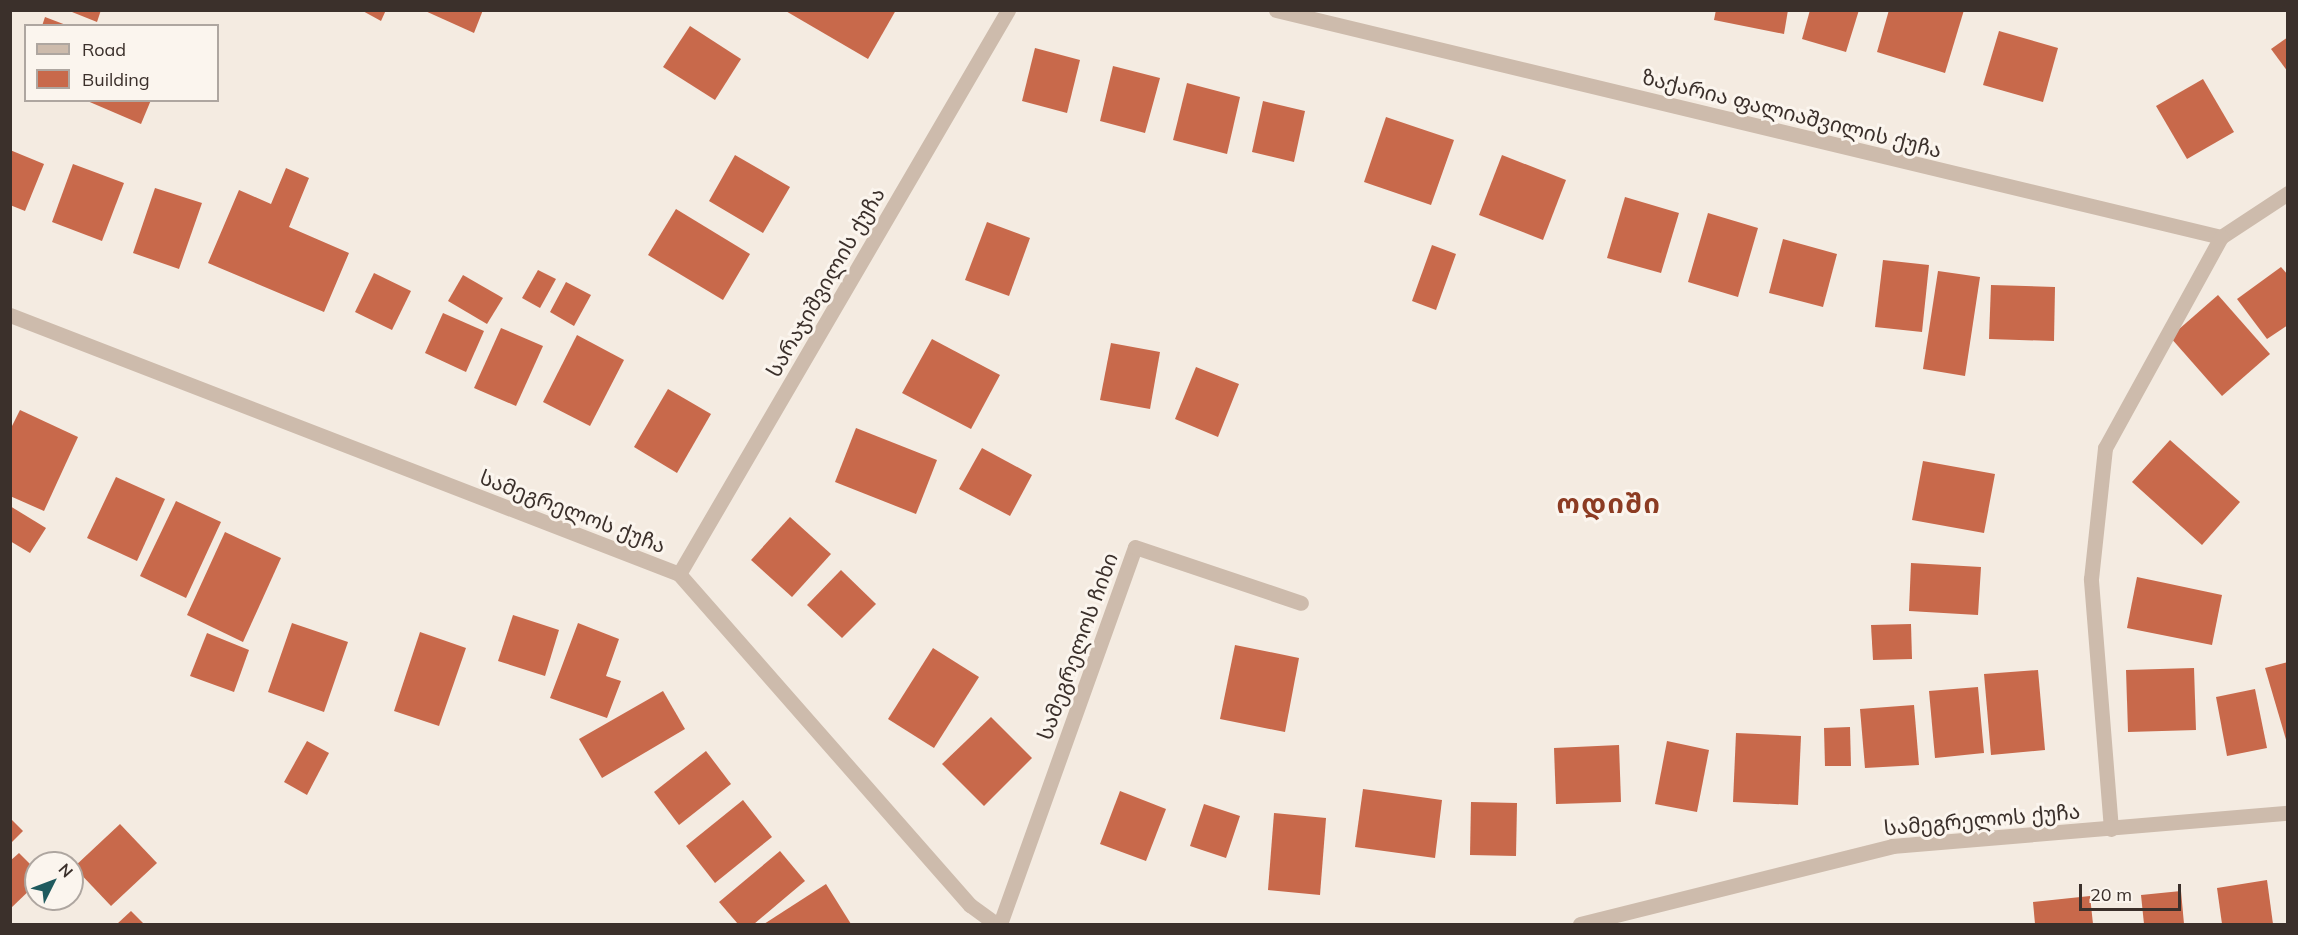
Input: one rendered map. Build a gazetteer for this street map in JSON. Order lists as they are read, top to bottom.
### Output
{
  "streets": {
    "street": [
      "ზაქარია ფალიაშვილის ქუჩა",
      "სარაჯიშვილის ქუჩა",
      "სამეგრელოს ქუჩა",
      "სამეგრელოს ჩიხი"
    ]
  },
  "crossings": [
    ["სარაჯიშვილის ქუჩა", "სამეგრელოს ქუჩა"],
    ["სამეგრელოს ქუჩა", "სამეგრელოს ჩიხი"]
  ],
  "districts": ["ოდიში"],
  "legend": ["Road", "Building"],
  "scale_bar": "20 m",
  "north": "top right"
}
